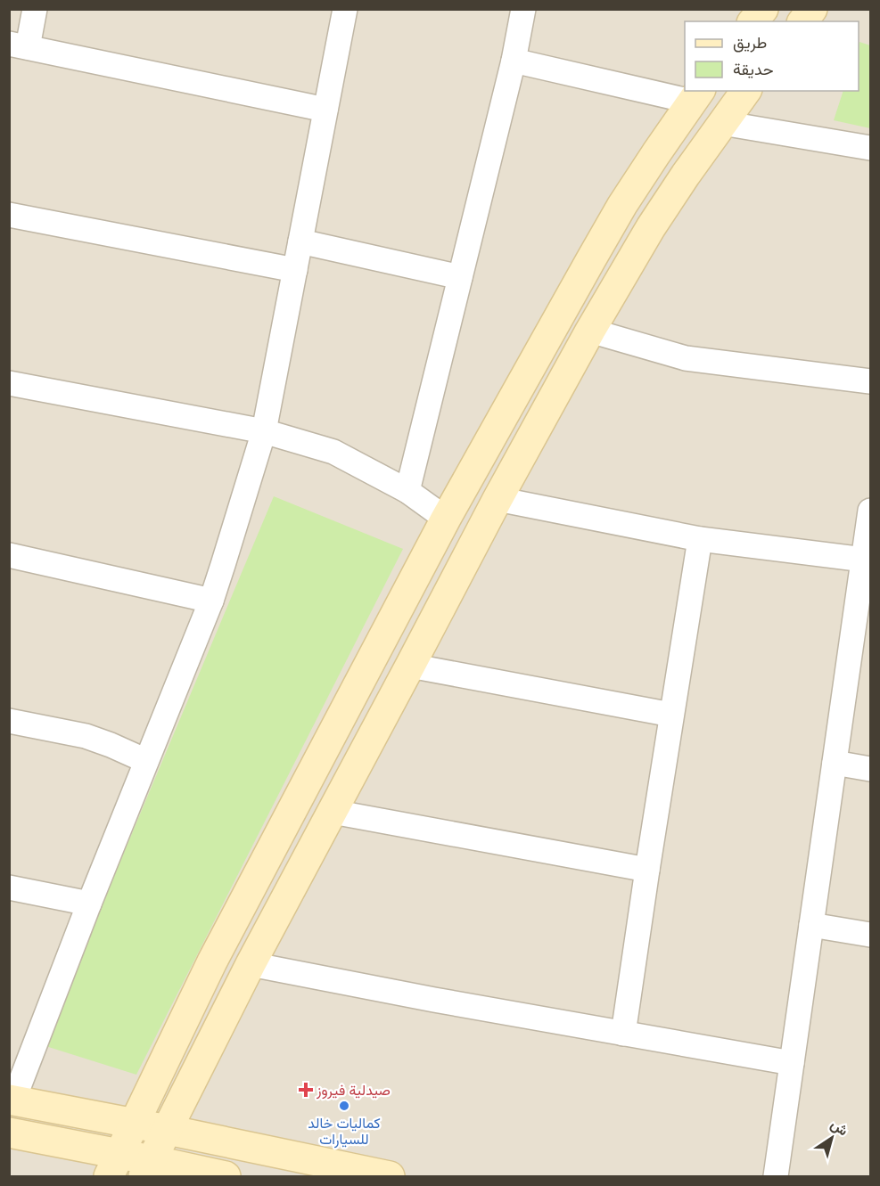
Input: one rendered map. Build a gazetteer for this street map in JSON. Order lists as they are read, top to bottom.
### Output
{
  "places": {
    "health": ["صيدلية فيروز"],
    "other": ["كماليات خالد للسيارات"]
  },
  "legend": ["طريق", "حديقة"],
  "north": "top right"
}
